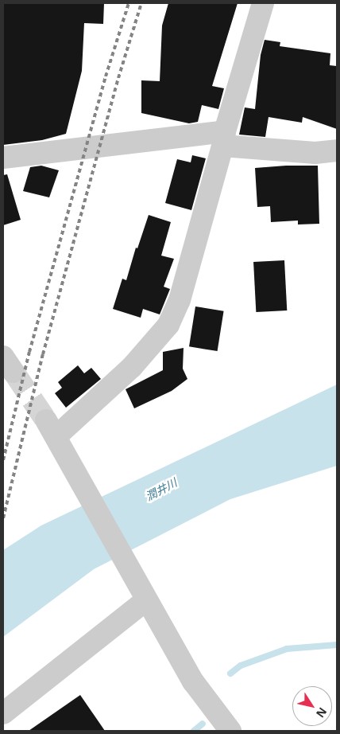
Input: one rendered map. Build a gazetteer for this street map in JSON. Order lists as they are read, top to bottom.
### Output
{
  "water": ["潤井川"],
  "north": "bottom right"
}
